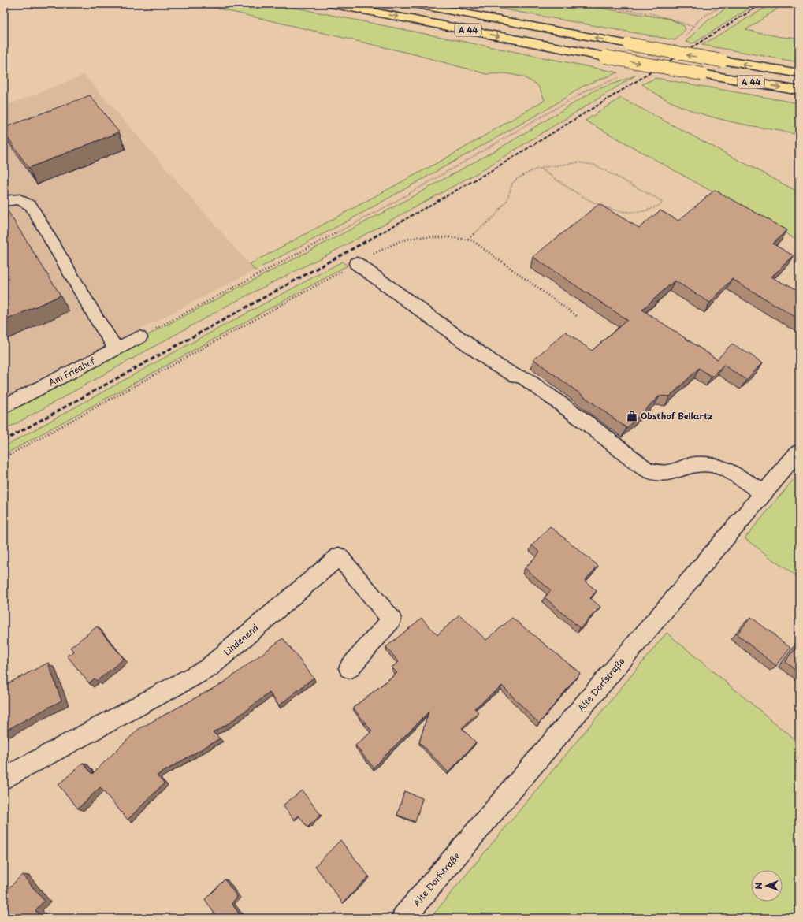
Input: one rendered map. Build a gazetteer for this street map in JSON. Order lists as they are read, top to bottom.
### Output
{
  "streets": {
    "highway": ["A 44"],
    "street": ["Am Friedhof", "Lindenend", "Alte Dorfstraße"]
  },
  "places": {
    "shop": ["Obsthof Bellartz"]
  },
  "north": "left"
}
